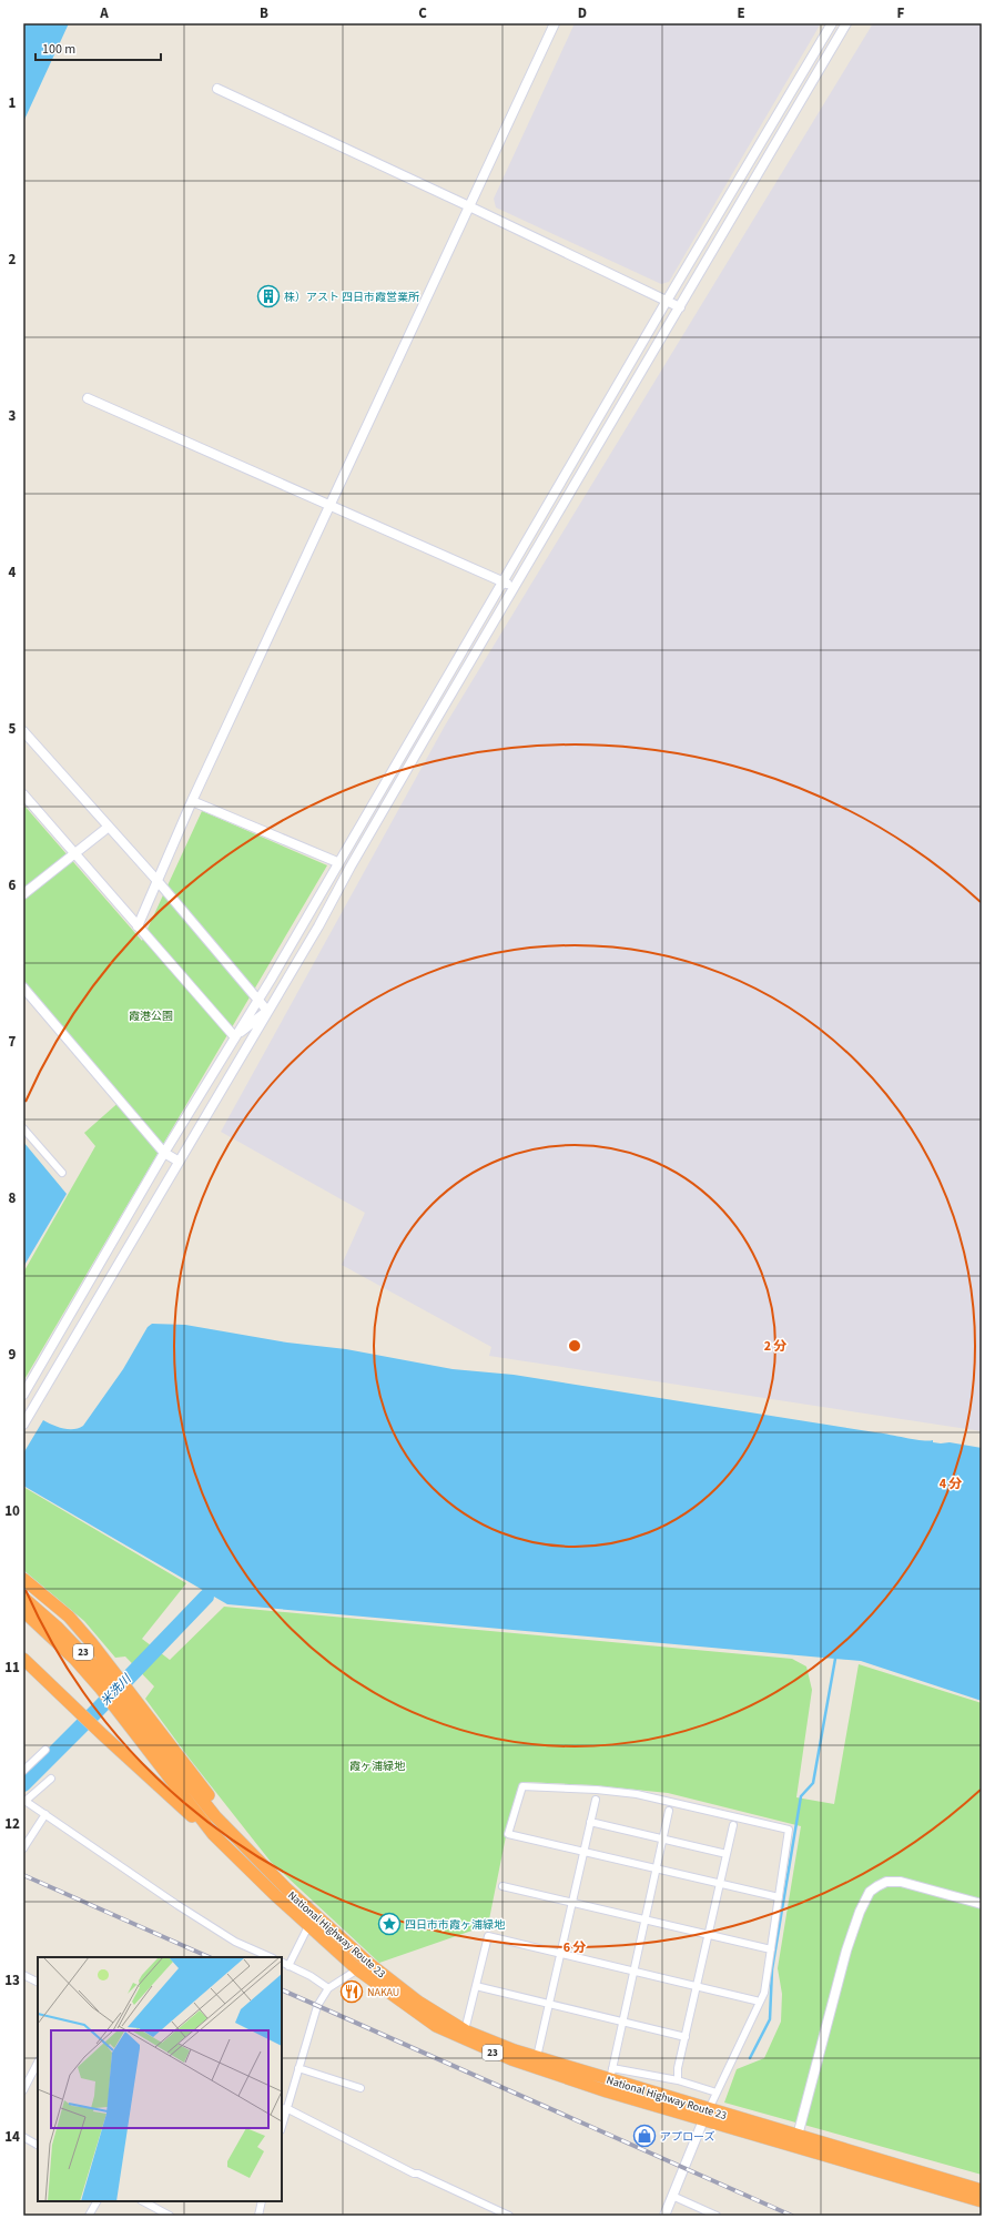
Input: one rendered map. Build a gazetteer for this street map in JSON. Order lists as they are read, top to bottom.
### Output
{
  "streets": {
    "highway": ["23", "National Highway Route 23"]
  },
  "water": ["米洗川"],
  "parks": ["霞港公園", "霞ヶ浦緑地"],
  "places": {
    "building": ["株）アスト 四日市霞営業所"],
    "place": ["四日市市霞ヶ浦緑地"],
    "restaurant": ["NAKAU"],
    "shop": ["アプローズ"]
  },
  "scale_bar": "100 m",
  "grid": {
    "columns": [
      "A",
      "B",
      "C",
      "D",
      "E",
      "F"
    ],
    "rows": [
      "1",
      "2",
      "3",
      "4",
      "5",
      "6",
      "7",
      "8",
      "9",
      "10",
      "11",
      "12",
      "13",
      "14"
    ]
  },
  "rings": ["2 分", "4 分", "6 分"]
}
